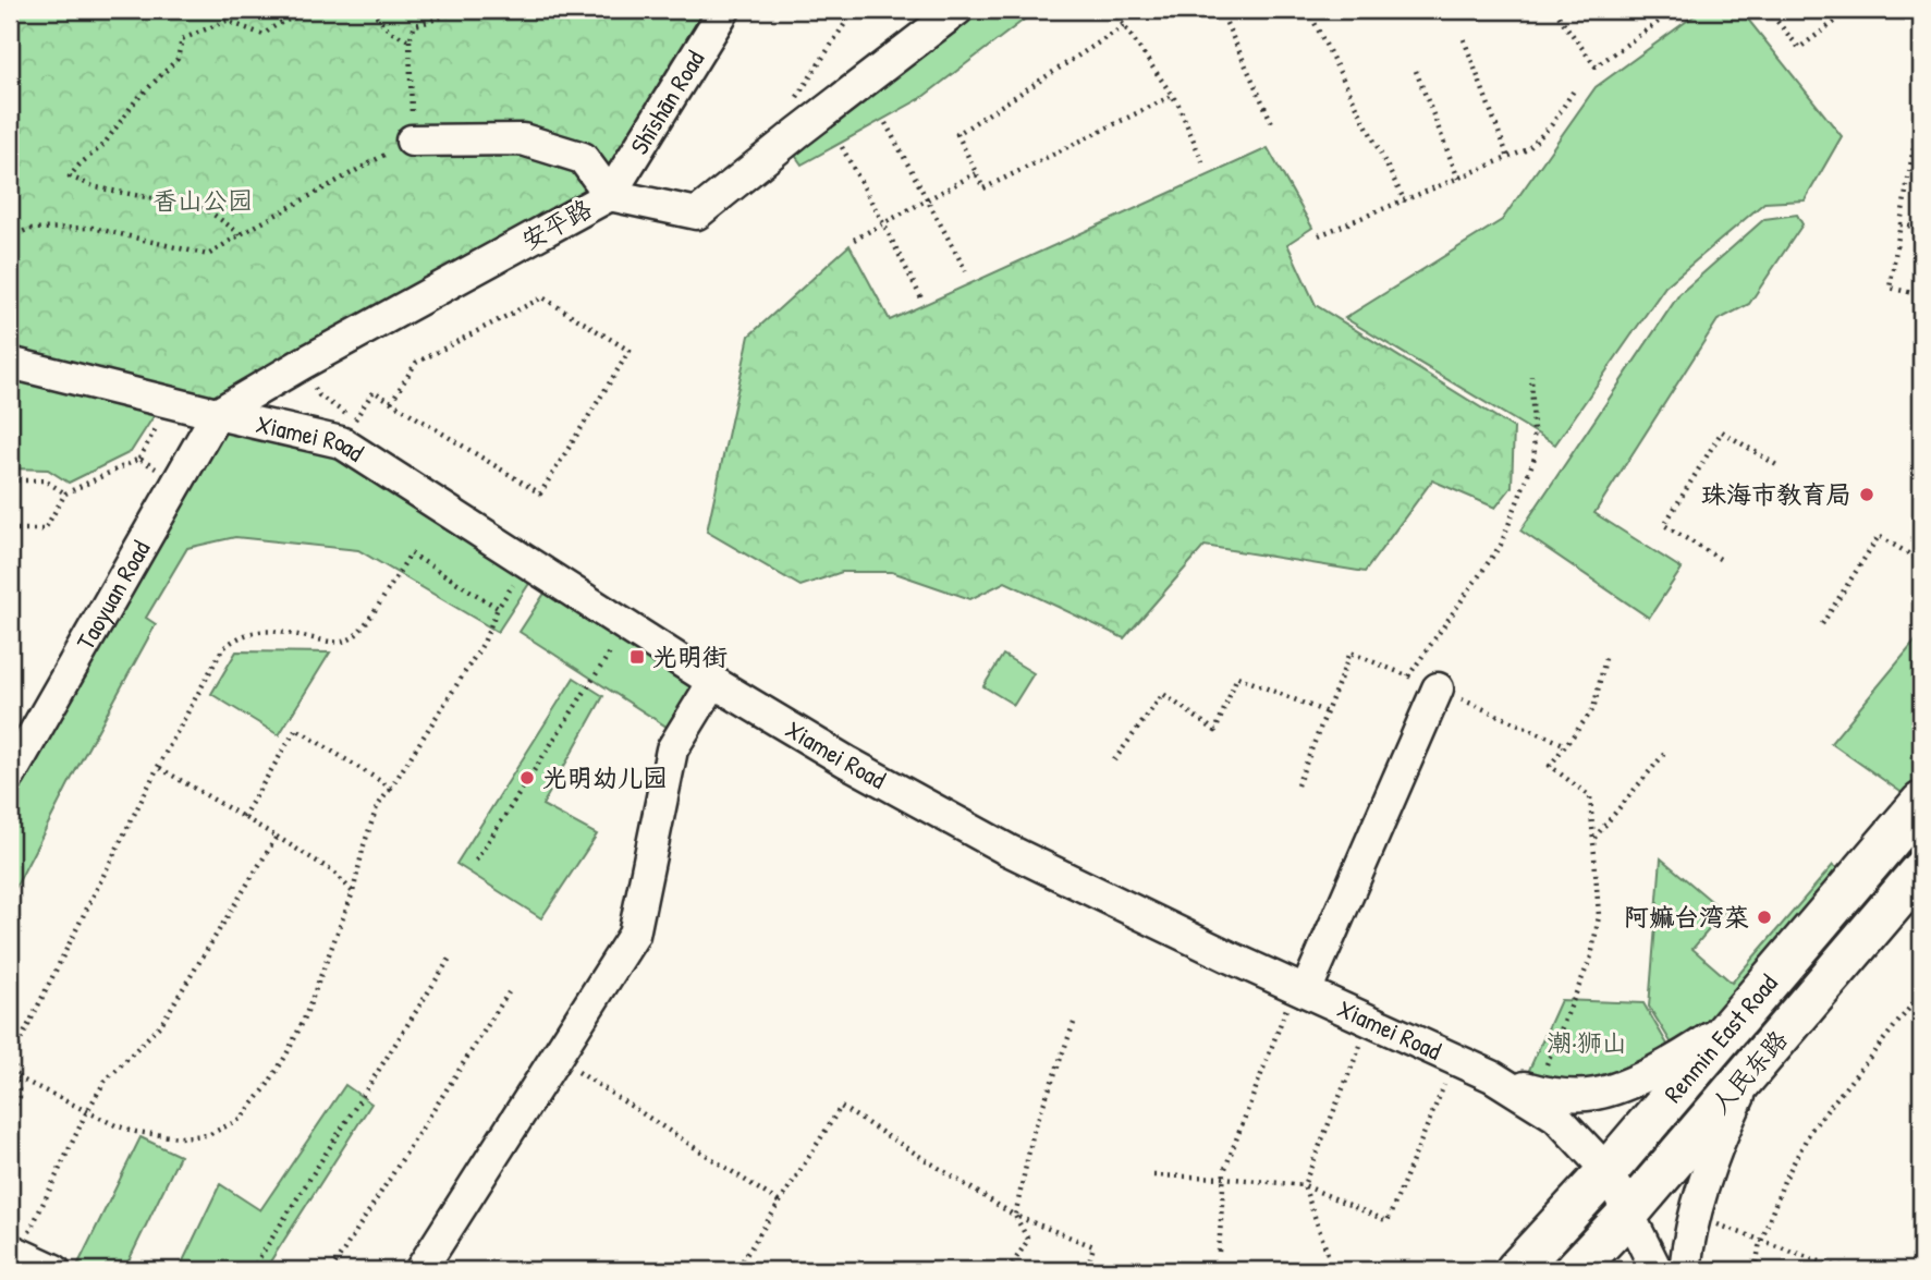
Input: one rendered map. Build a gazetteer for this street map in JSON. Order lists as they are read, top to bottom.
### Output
{
  "streets": {
    "main road": ["Renmin East Road", "人民东路"],
    "street": [
      "Shīshān Road",
      "安平路",
      "Xiamei Road",
      "Taoyuan Road"
    ]
  },
  "crossings": [
    ["Shīshān Road", "安平路"],
    ["安平路", "Xiamei Road"],
    ["安平路", "Taoyuan Road"],
    ["Xiamei Road", "Taoyuan Road"],
    ["Xiamei Road", "Renmin East Road"],
    ["Xiamei Road", "人民东路"]
  ],
  "parks": ["香山公园", "潮·狮山"],
  "places": {
    "other": ["珠海市教育局", "光明幼儿园", "阿嫲台湾菜"],
    "transit": ["光明街"]
  }
}
